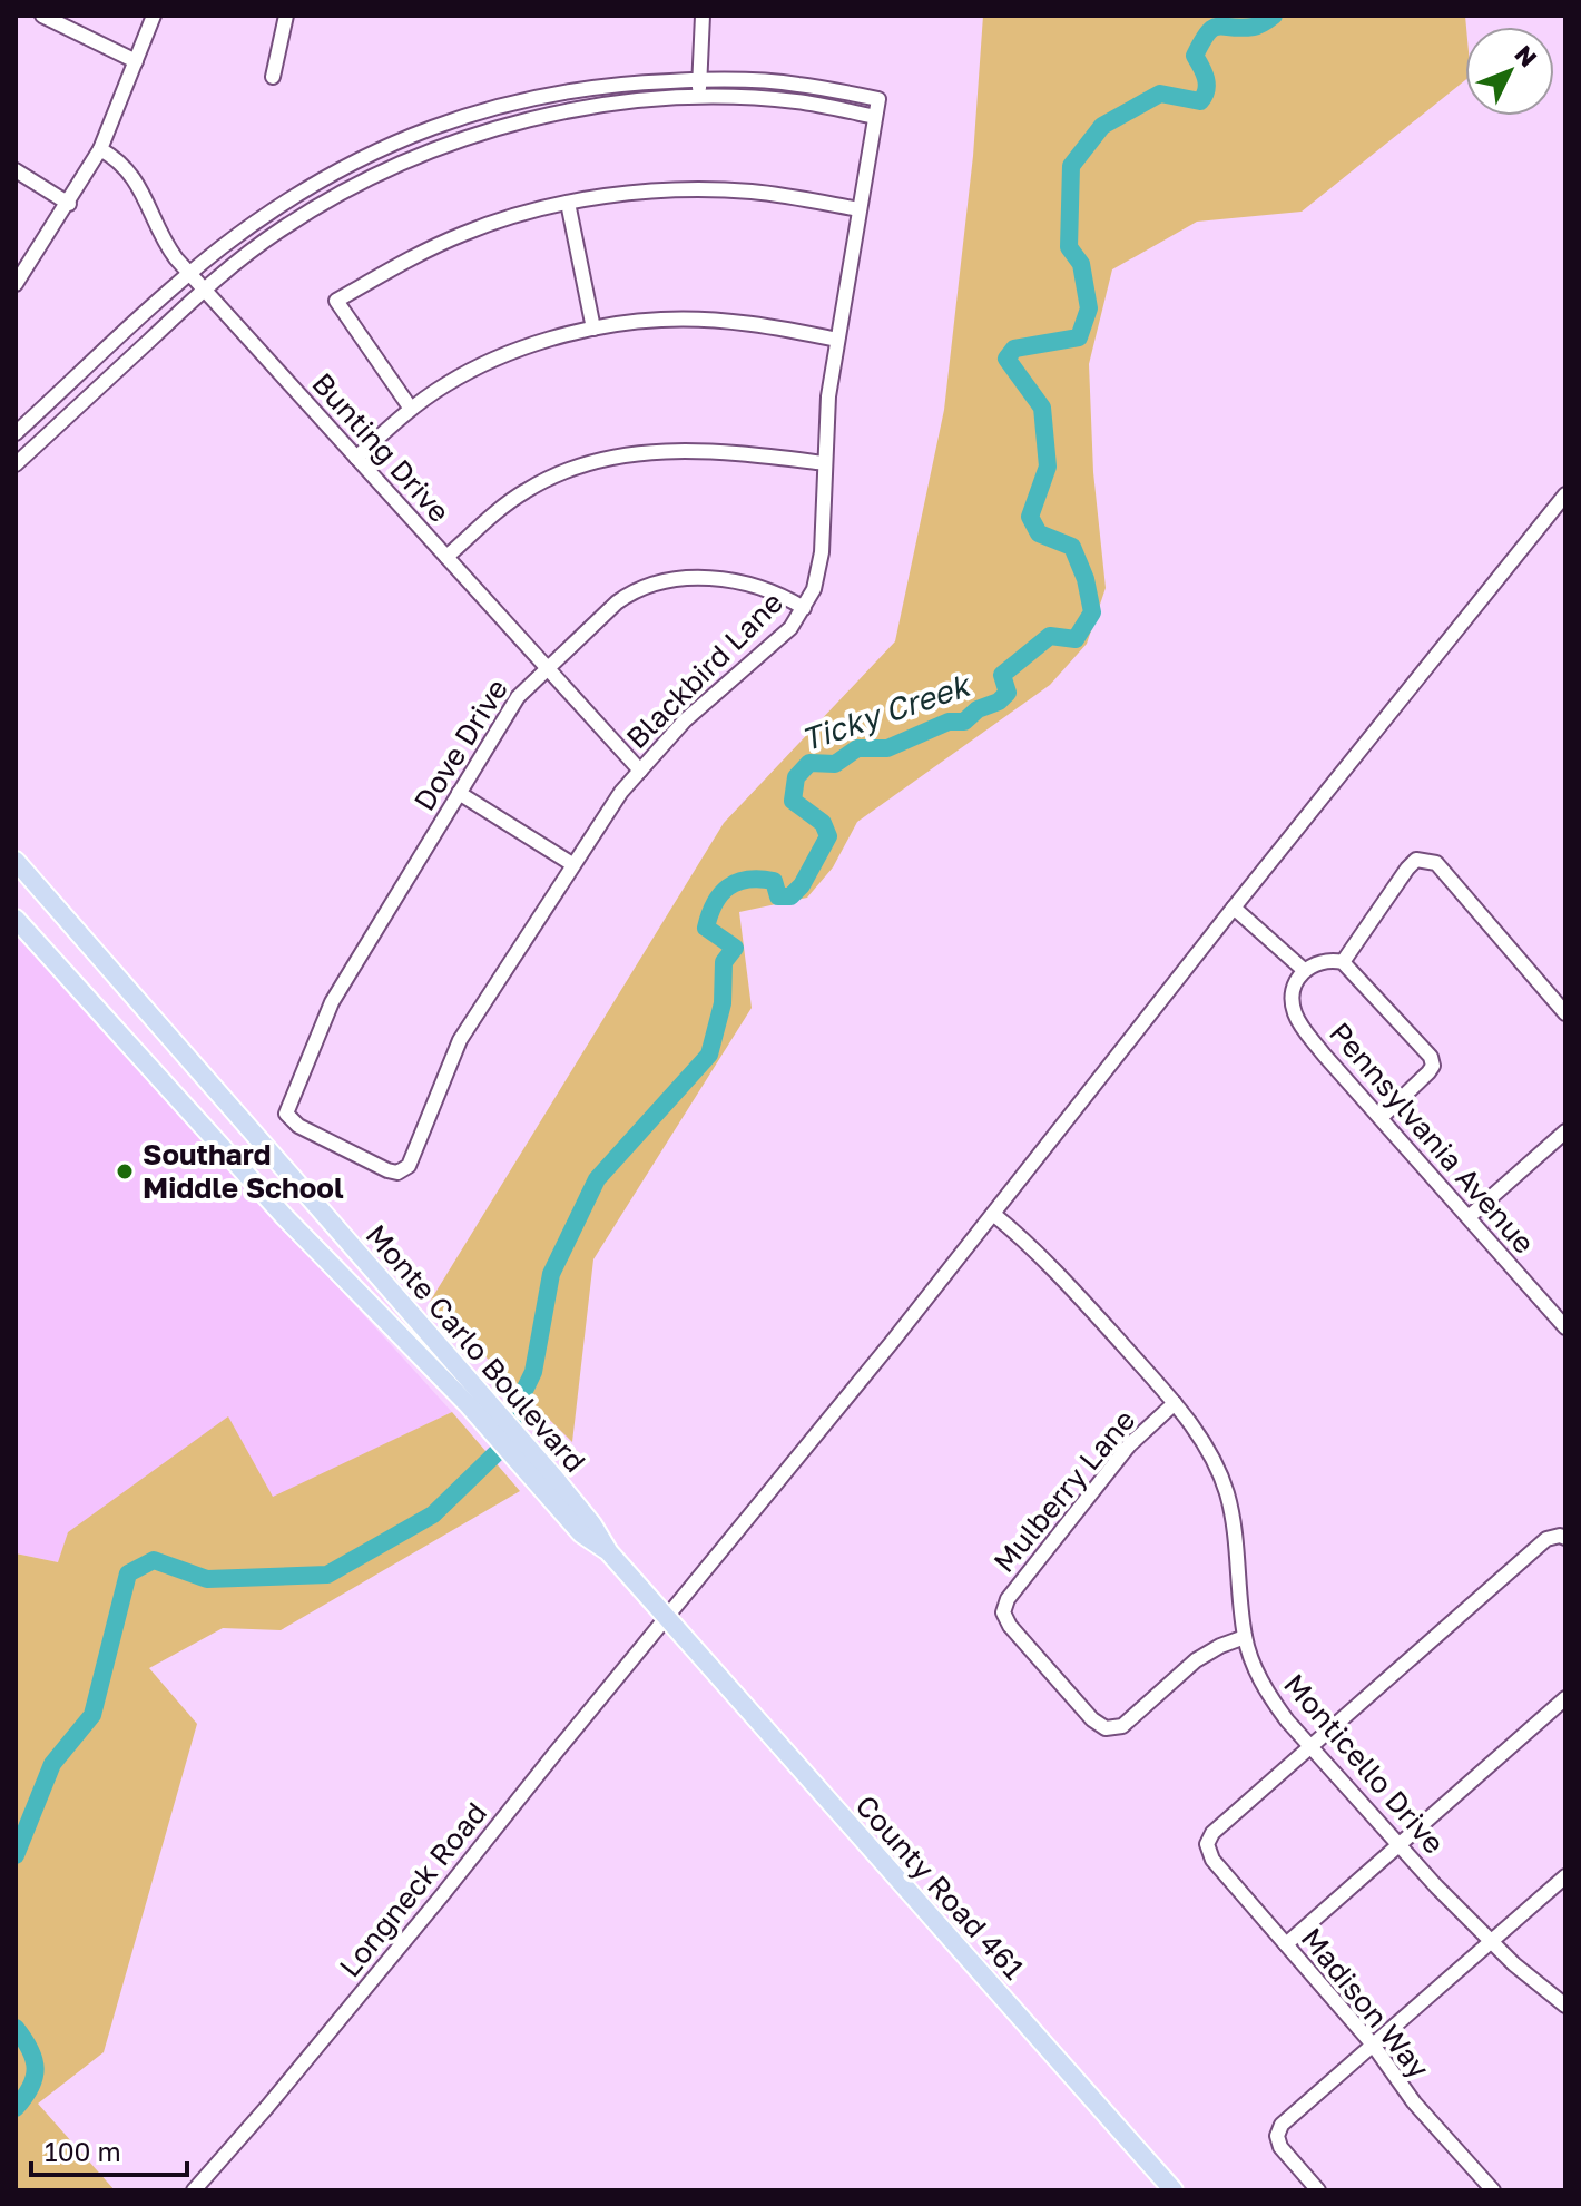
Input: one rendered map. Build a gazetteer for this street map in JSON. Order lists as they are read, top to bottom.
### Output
{
  "streets": {
    "main road": ["Monte Carlo Boulevard", "County Road 461"],
    "street": [
      "Bunting Drive",
      "Blackbird Lane",
      "Dove Drive",
      "Pennsylvania Avenue",
      "Mulberry Lane",
      "Monticello Drive",
      "Longneck Road",
      "Madison Way"
    ]
  },
  "crossings": [
    ["Bunting Drive", "Blackbird Lane"],
    ["Bunting Drive", "Dove Drive"],
    ["Blackbird Lane", "Dove Drive"],
    ["Monte Carlo Boulevard", "County Road 461"],
    ["Monte Carlo Boulevard", "Longneck Road"],
    ["Mulberry Lane", "Monticello Drive"],
    ["Monticello Drive", "Longneck Road"],
    ["Monticello Drive", "Madison Way"],
    ["County Road 461", "Longneck Road"]
  ],
  "water": ["Ticky Creek"],
  "places": ["Southard Middle School"],
  "scale_bar": "100 m",
  "north": "top right"
}
